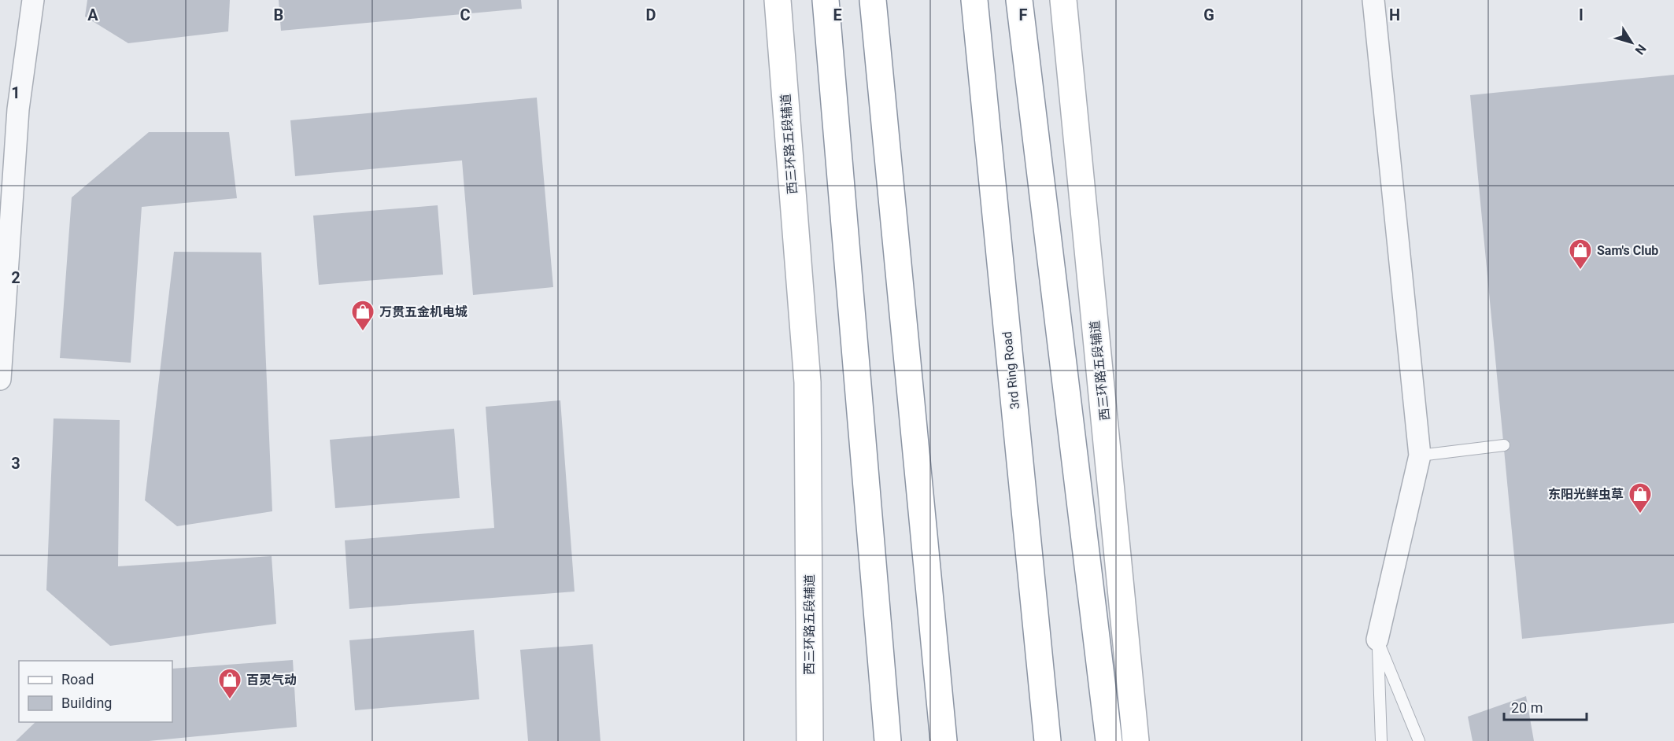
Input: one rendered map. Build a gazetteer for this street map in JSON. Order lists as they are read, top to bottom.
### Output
{
  "streets": {
    "main road": ["西三环路五段辅道", "3rd Ring Road"]
  },
  "places": {
    "shop": [
      "Sam's Club",
      "万贯五金机电城",
      "东阳光鲜虫草",
      "百灵气动"
    ]
  },
  "legend": ["Road", "Building"],
  "scale_bar": "20 m",
  "north": "bottom right",
  "grid": {
    "columns": [
      "A",
      "B",
      "C",
      "D",
      "E",
      "F",
      "G",
      "H",
      "I"
    ],
    "rows": ["1", "2", "3"]
  }
}
